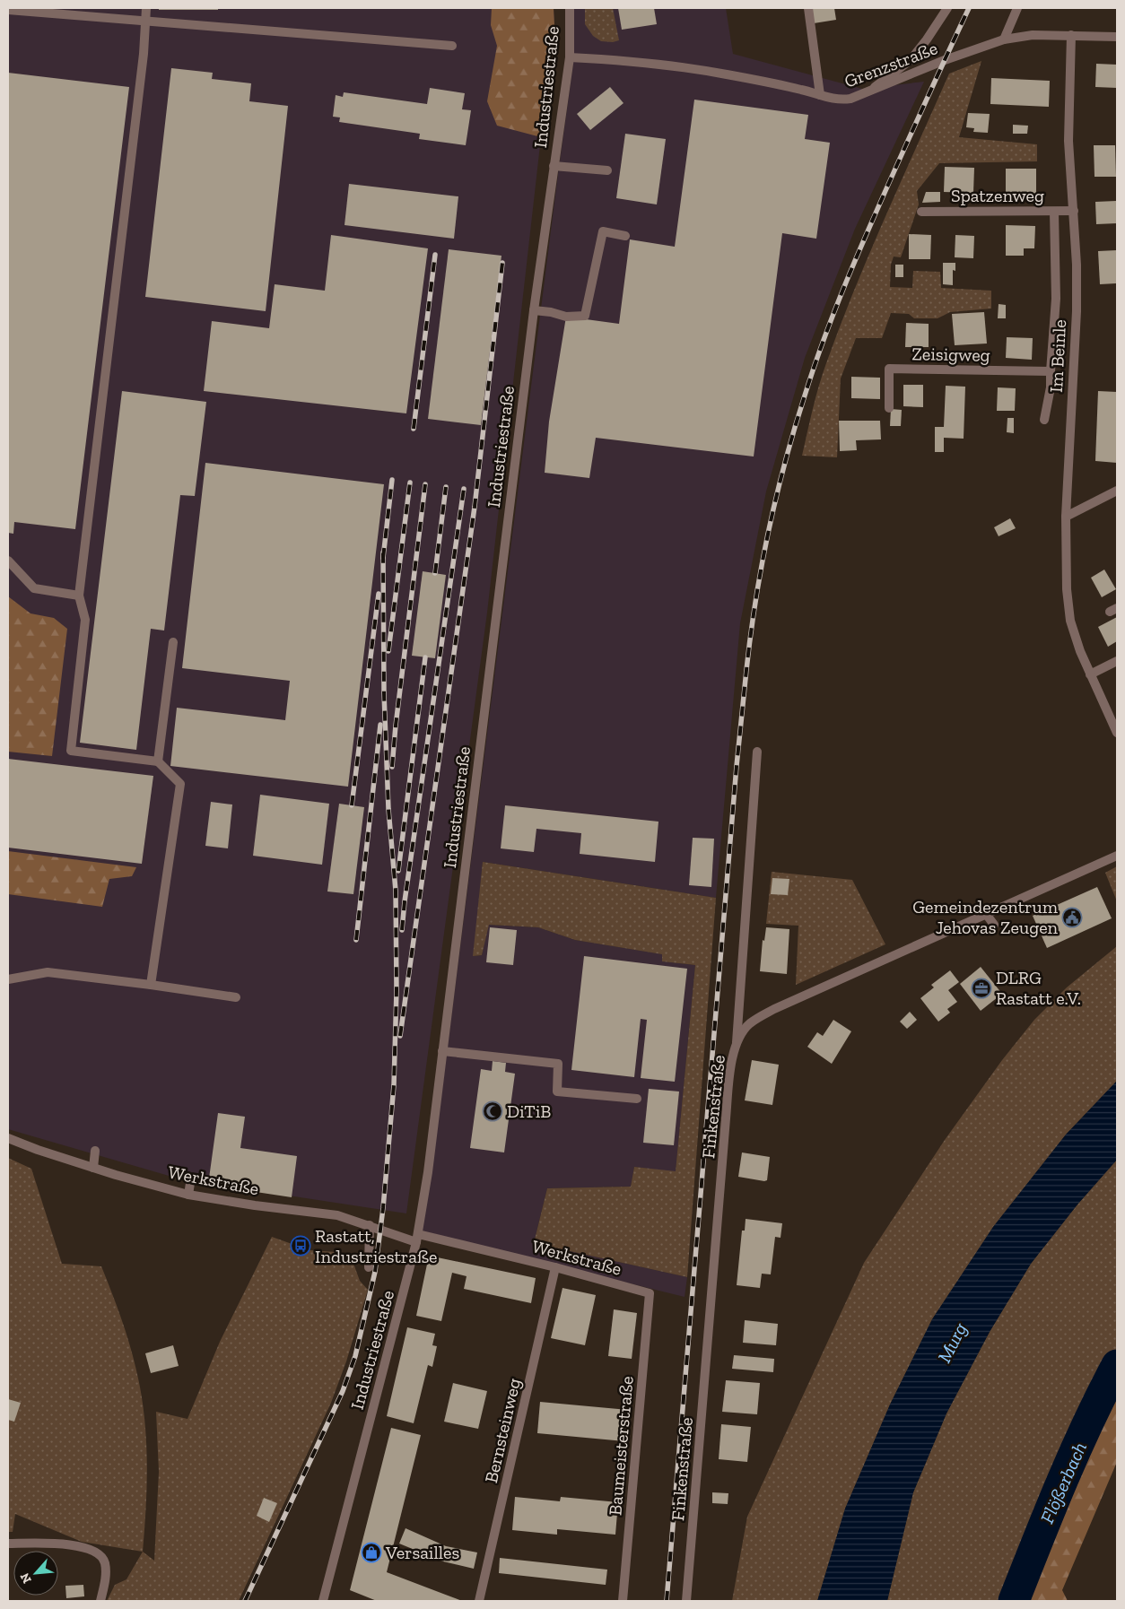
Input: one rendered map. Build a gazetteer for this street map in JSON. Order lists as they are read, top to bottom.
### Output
{
  "streets": {
    "street": [
      "Grenzstraße",
      "Industriestraße",
      "Spatzenweg",
      "Zeisigweg",
      "Im Beinle",
      "Finkenstraße",
      "Werkstraße",
      "Bernsteinweg",
      "Baumeisterstraße"
    ]
  },
  "crossings": [
    ["Grenzstraße", "Industriestraße"],
    ["Grenzstraße", "Im Beinle"],
    ["Industriestraße", "Werkstraße"],
    ["Spatzenweg", "Im Beinle"],
    ["Zeisigweg", "Im Beinle"],
    ["Werkstraße", "Bernsteinweg"],
    ["Werkstraße", "Baumeisterstraße"]
  ],
  "water": ["Murg", "Flößerbach"],
  "places": {
    "public building": ["Gemeindezentrum Jehovas Zeugen"],
    "office": ["DLRG Rastatt e.V."],
    "mosque": ["DiTiB"],
    "bus stop": ["Rastatt, Industriestraße"],
    "shop": ["Versailles"]
  },
  "north": "bottom left"
}
